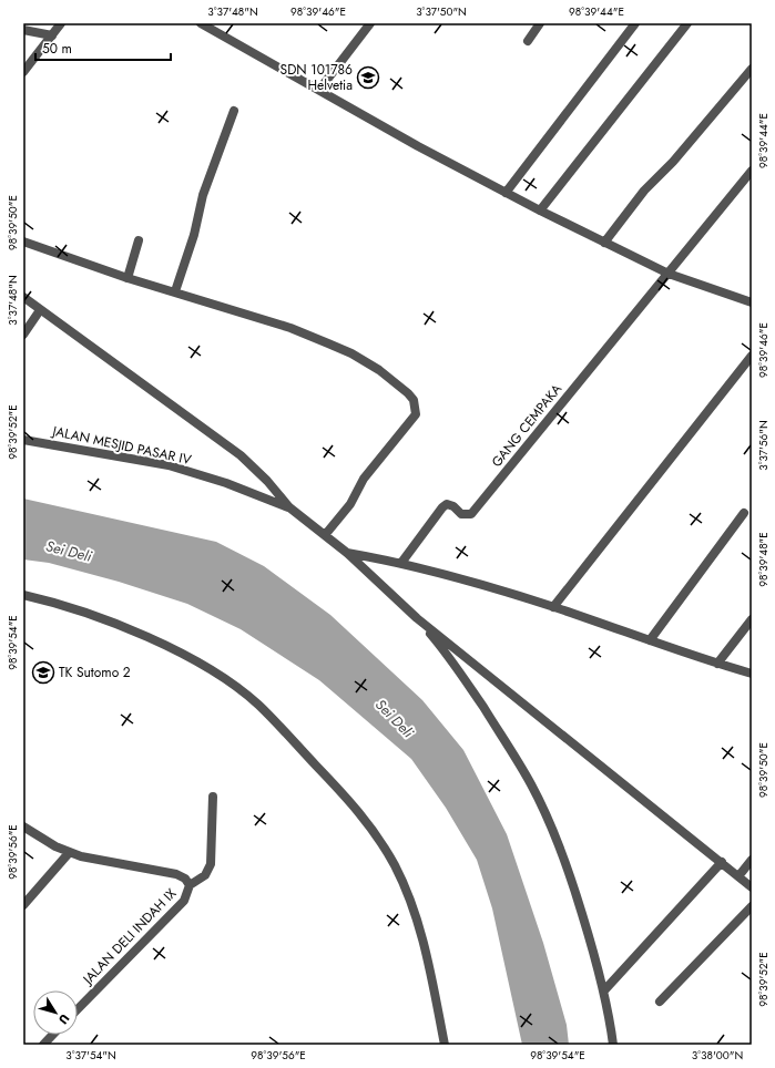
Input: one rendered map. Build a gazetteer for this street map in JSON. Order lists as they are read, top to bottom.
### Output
{
  "streets": {
    "street": ["GANG CEMPAKA", "JALAN MESJID PASAR IV", "JALAN DELI INDAH IX"]
  },
  "water": ["Sei Deli"],
  "places": {
    "school or university": ["SDN 101786 Helvetia", "TK Sutomo 2"]
  },
  "scale_bar": "50 m",
  "north": "bottom right",
  "coordinates": [
    "3°37'48\"N",
    "98°39'46\"E",
    "3°37'50\"N",
    "98°39'44\"E",
    "98°39'50\"E",
    "98°39'52\"E",
    "3°37'56\"N",
    "98°39'48\"E",
    "98°39'54\"E",
    "98°39'56\"E",
    "3°37'54\"N",
    "3°38'00\"N"
  ]
}
